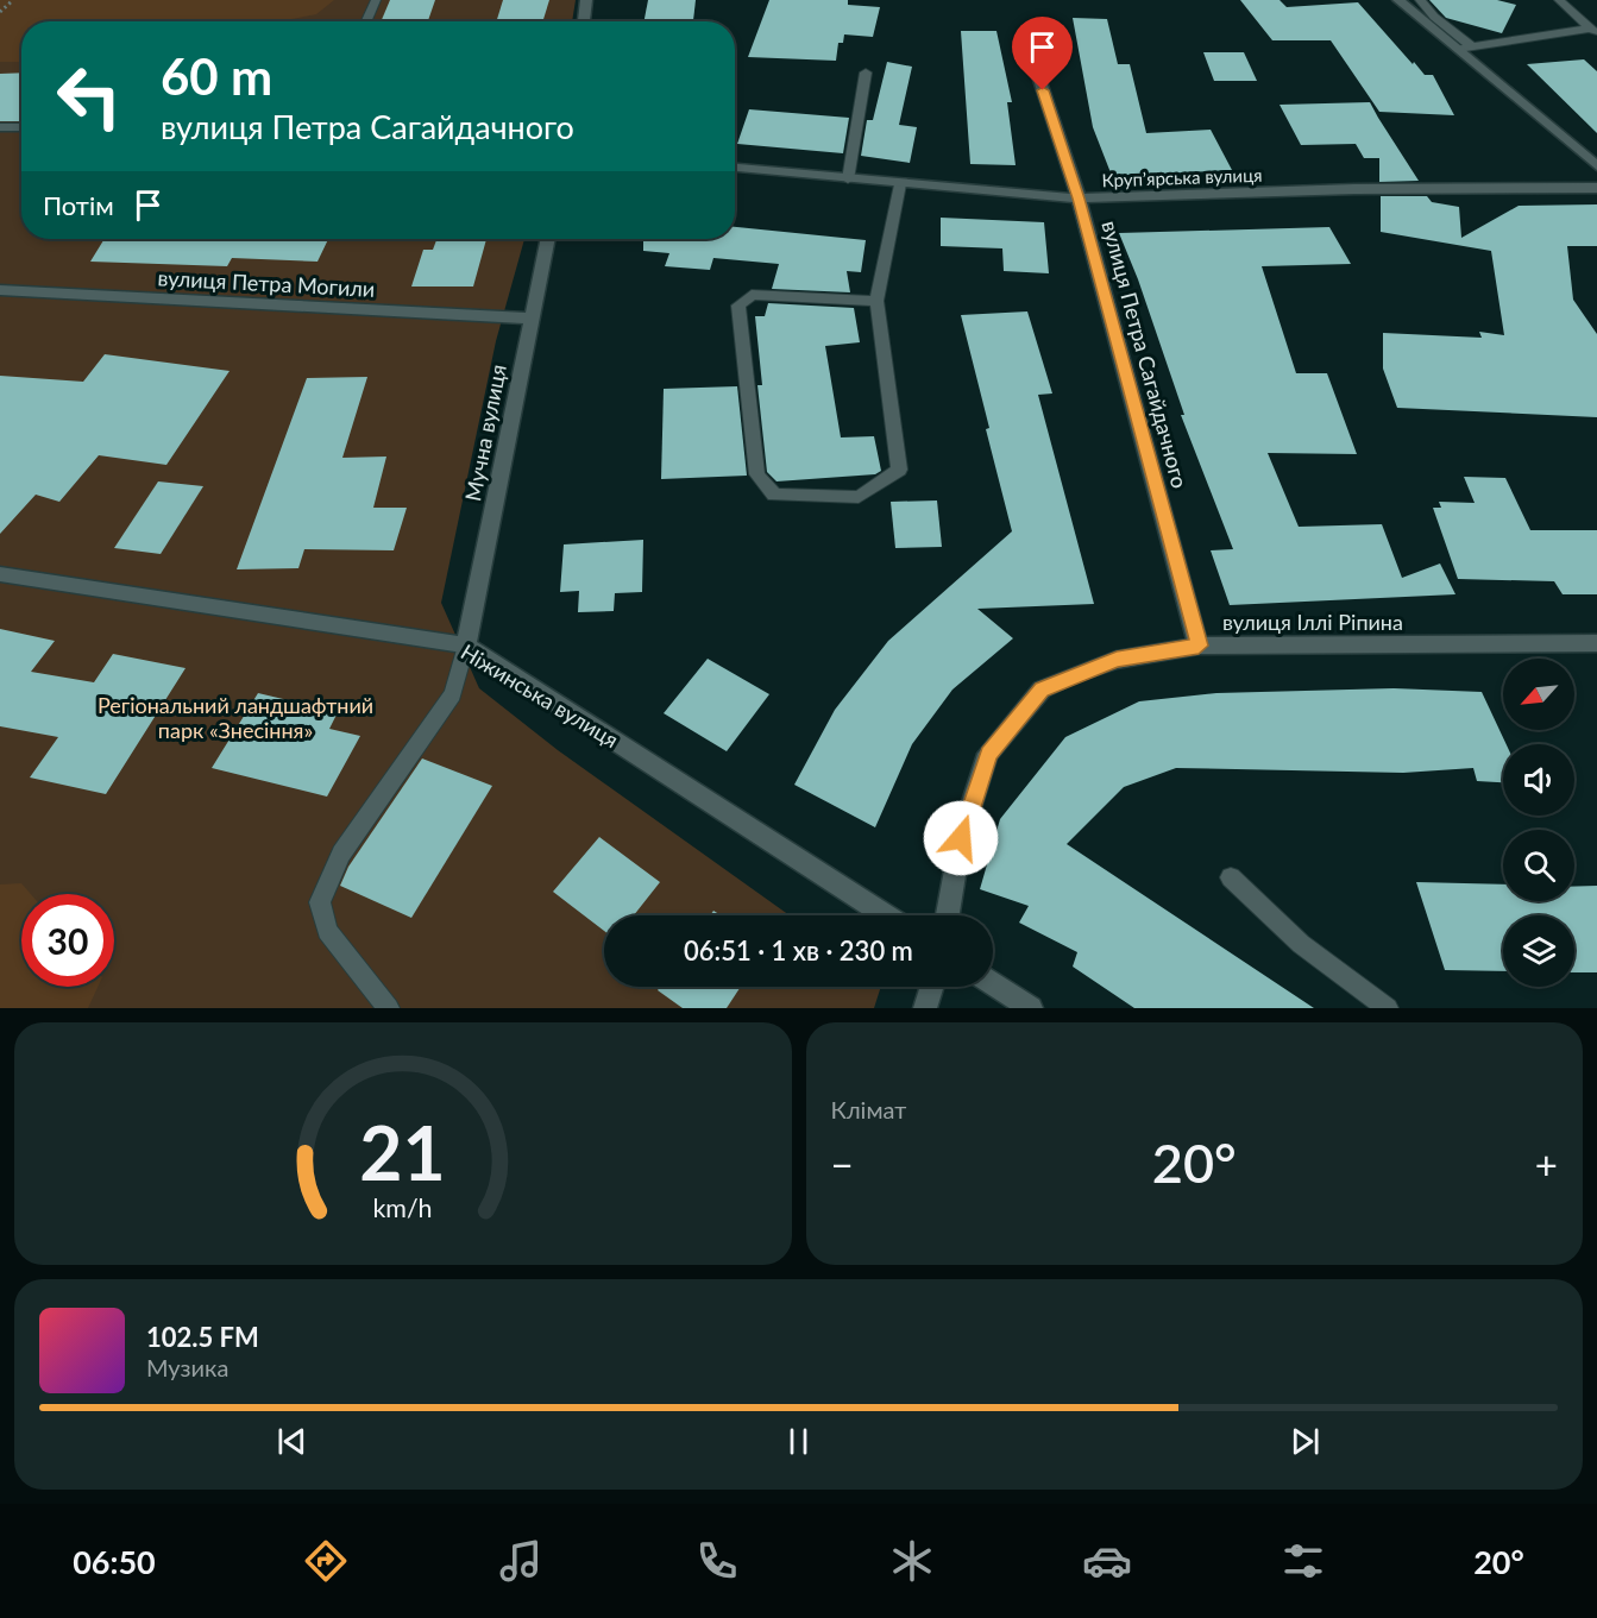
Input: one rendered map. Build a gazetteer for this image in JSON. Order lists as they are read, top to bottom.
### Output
{
  "streets": {
    "street": [
      "Крупʼярська вулиця",
      "вулиця Петра Могили",
      "вулиця Петра Сагайдачного",
      "Мучна вулиця",
      "вулиця Іллі Ріпина",
      "Ніжинська вулиця"
    ]
  },
  "crossings": [
    ["Крупʼярська вулиця", "вулиця Петра Сагайдачного"],
    ["вулиця Петра Могили", "Мучна вулиця"],
    ["вулиця Петра Сагайдачного", "вулиця Іллі Ріпина"],
    ["Мучна вулиця", "Ніжинська вулиця"]
  ],
  "parks": ["Регіональний ландшафтний парк «Знесіння»"],
  "north": "bottom left",
  "page": {
    "turn": ["60 m", "вулиця Петра Сагайдачного"],
    "then": "Потім",
    "limit": "30",
    "trip": "06:51 · 1 хв · 230 m",
    "tile": "Клімат",
    "heat": ["−", "20°", "+"],
    "song": ["102.5 FM", "Музика"],
    "tabs": ["06:50", "20°"],
    "gauge": ["21", "km/h"]
  }
}
